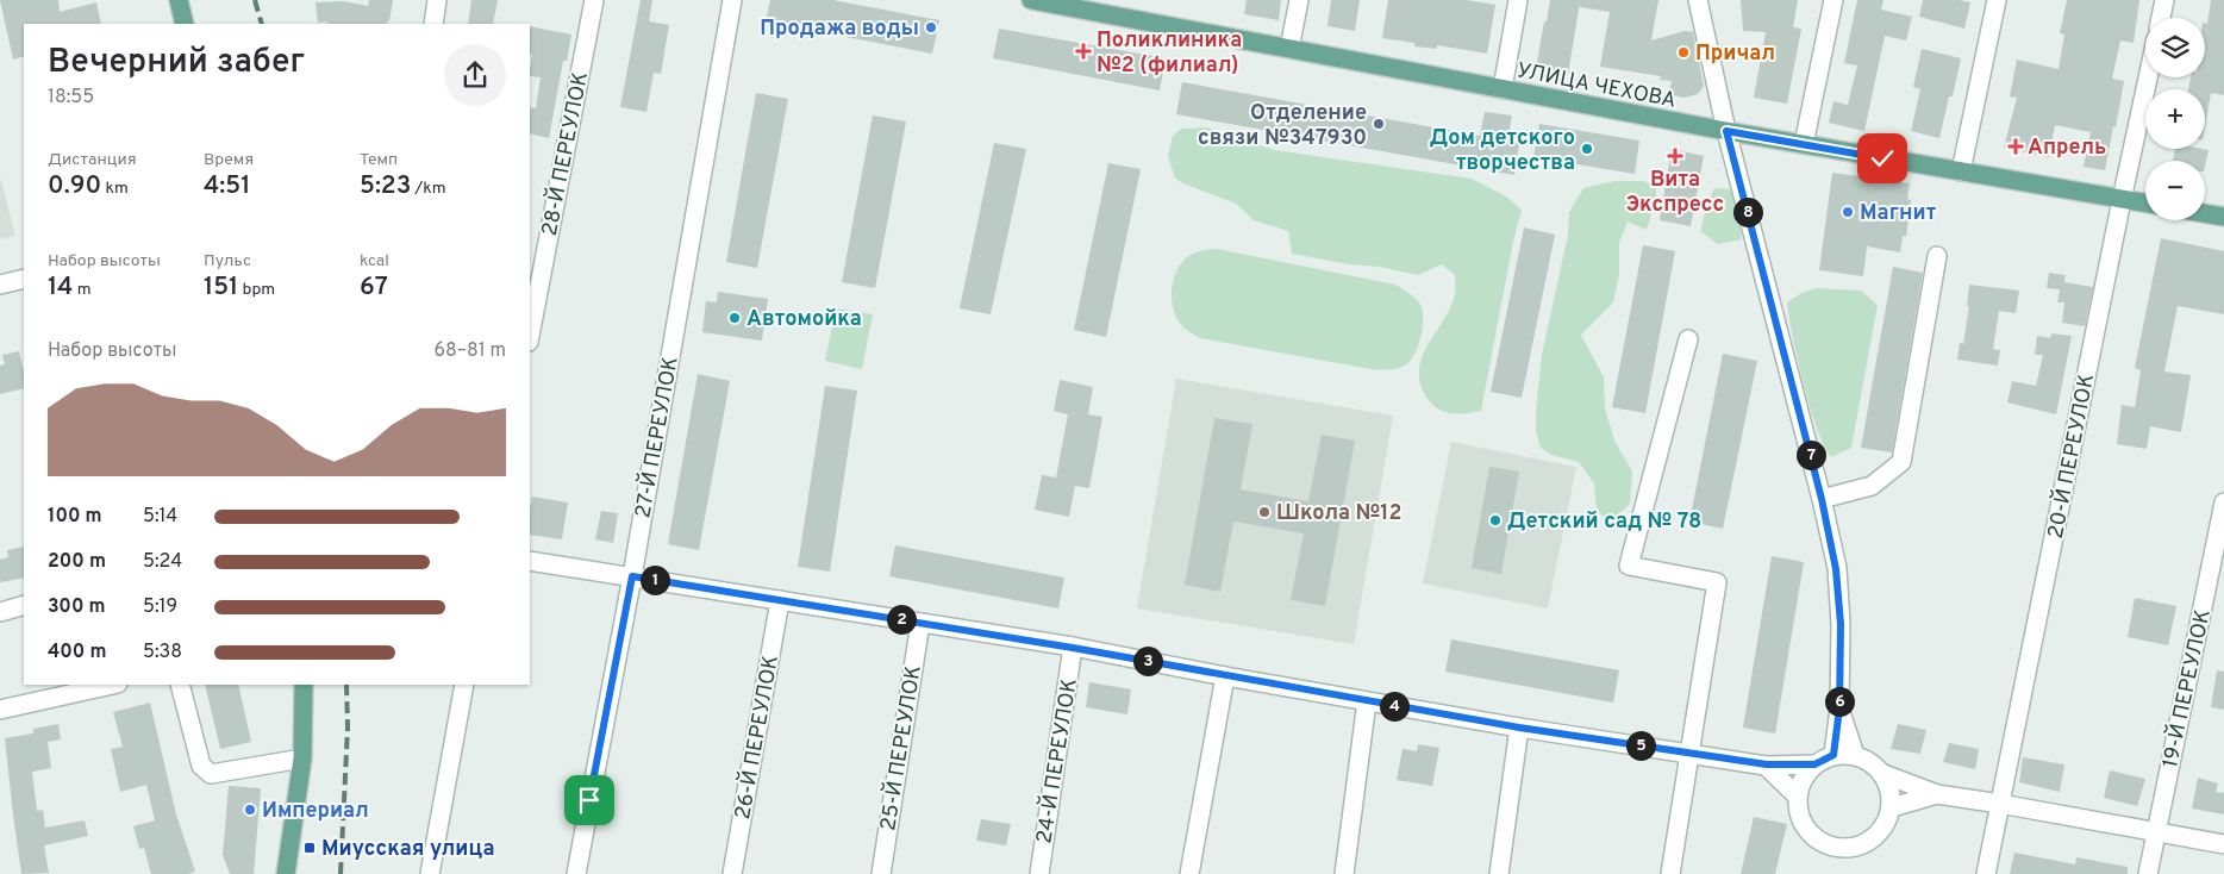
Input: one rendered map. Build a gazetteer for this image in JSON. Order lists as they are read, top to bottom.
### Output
{
  "streets": {
    "main road": ["УЛИЦА ЧЕХОВА"],
    "street": [
      "28-Й ПЕРЕУЛОК",
      "27-Й ПЕРЕУЛОК",
      "20-Й ПЕРЕУЛОК",
      "19-Й ПЕРЕУЛОК",
      "26-Й ПЕРЕУЛОК",
      "25-Й ПЕРЕУЛОК",
      "24-Й ПЕРЕУЛОК"
    ]
  },
  "crossings": [
    ["УЛИЦА ЧЕХОВА", "20-Й ПЕРЕУЛОК"]
  ],
  "places": {
    "other": [
      "Продажа воды",
      "Причал",
      "Отделение связи №347930",
      "Дом детского творчества",
      "Магнит",
      "Автомойка",
      "Школа №12",
      "Детский сад № 78",
      "Империал"
    ],
    "health": ["Поликлиника №2 (филиал)", "Апрель", "Вита Экспресс"],
    "transit": ["Миусская улица"]
  },
  "page": {
    "map_buttons": ["+", "−"],
    "heading": ["Вечерний забег", "18:55"],
    "stats": [
      ["Дистанция", "0.90 km"],
      ["Время", "4:51"],
      ["Темп", "5:23 /km"],
      ["Набор высоты", "14 m"],
      ["Пульс", "151 bpm"],
      ["kcal", "67"]
    ],
    "pins": [
      "8",
      "7",
      "1",
      "2",
      "3",
      "6",
      "4",
      "5"
    ],
    "chart": ["Набор высоты", "68–81 m"],
    "list": [
      {
        "name": "100 m",
        "note": "5:14"
      },
      {
        "name": "200 m",
        "note": "5:24"
      },
      {
        "name": "300 m",
        "note": "5:19"
      },
      {
        "name": "400 m",
        "note": "5:38"
      }
    ]
  }
}
